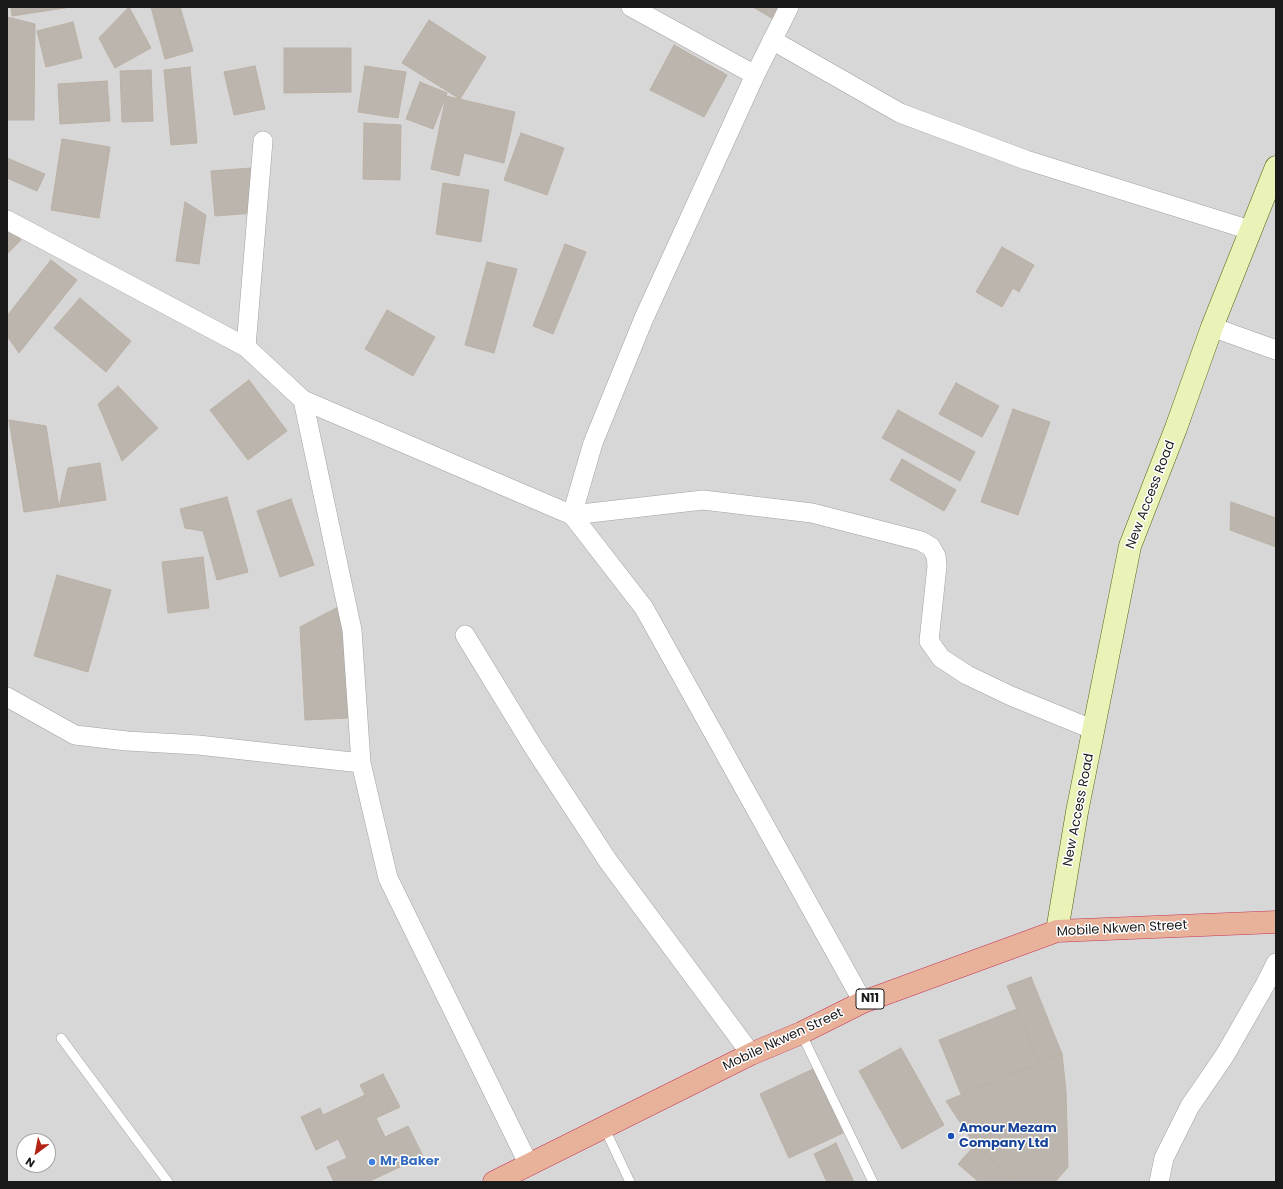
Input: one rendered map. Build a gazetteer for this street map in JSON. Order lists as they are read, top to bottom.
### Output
{
  "streets": {
    "highway": ["Mobile Nkwen Street", "N11"],
    "main road": ["New Access Road"]
  },
  "crossings": [
    ["New Access Road", "Mobile Nkwen Street"]
  ],
  "places": ["Amour Mezam Company Ltd", "Mr Baker"],
  "north": "bottom left"
}
